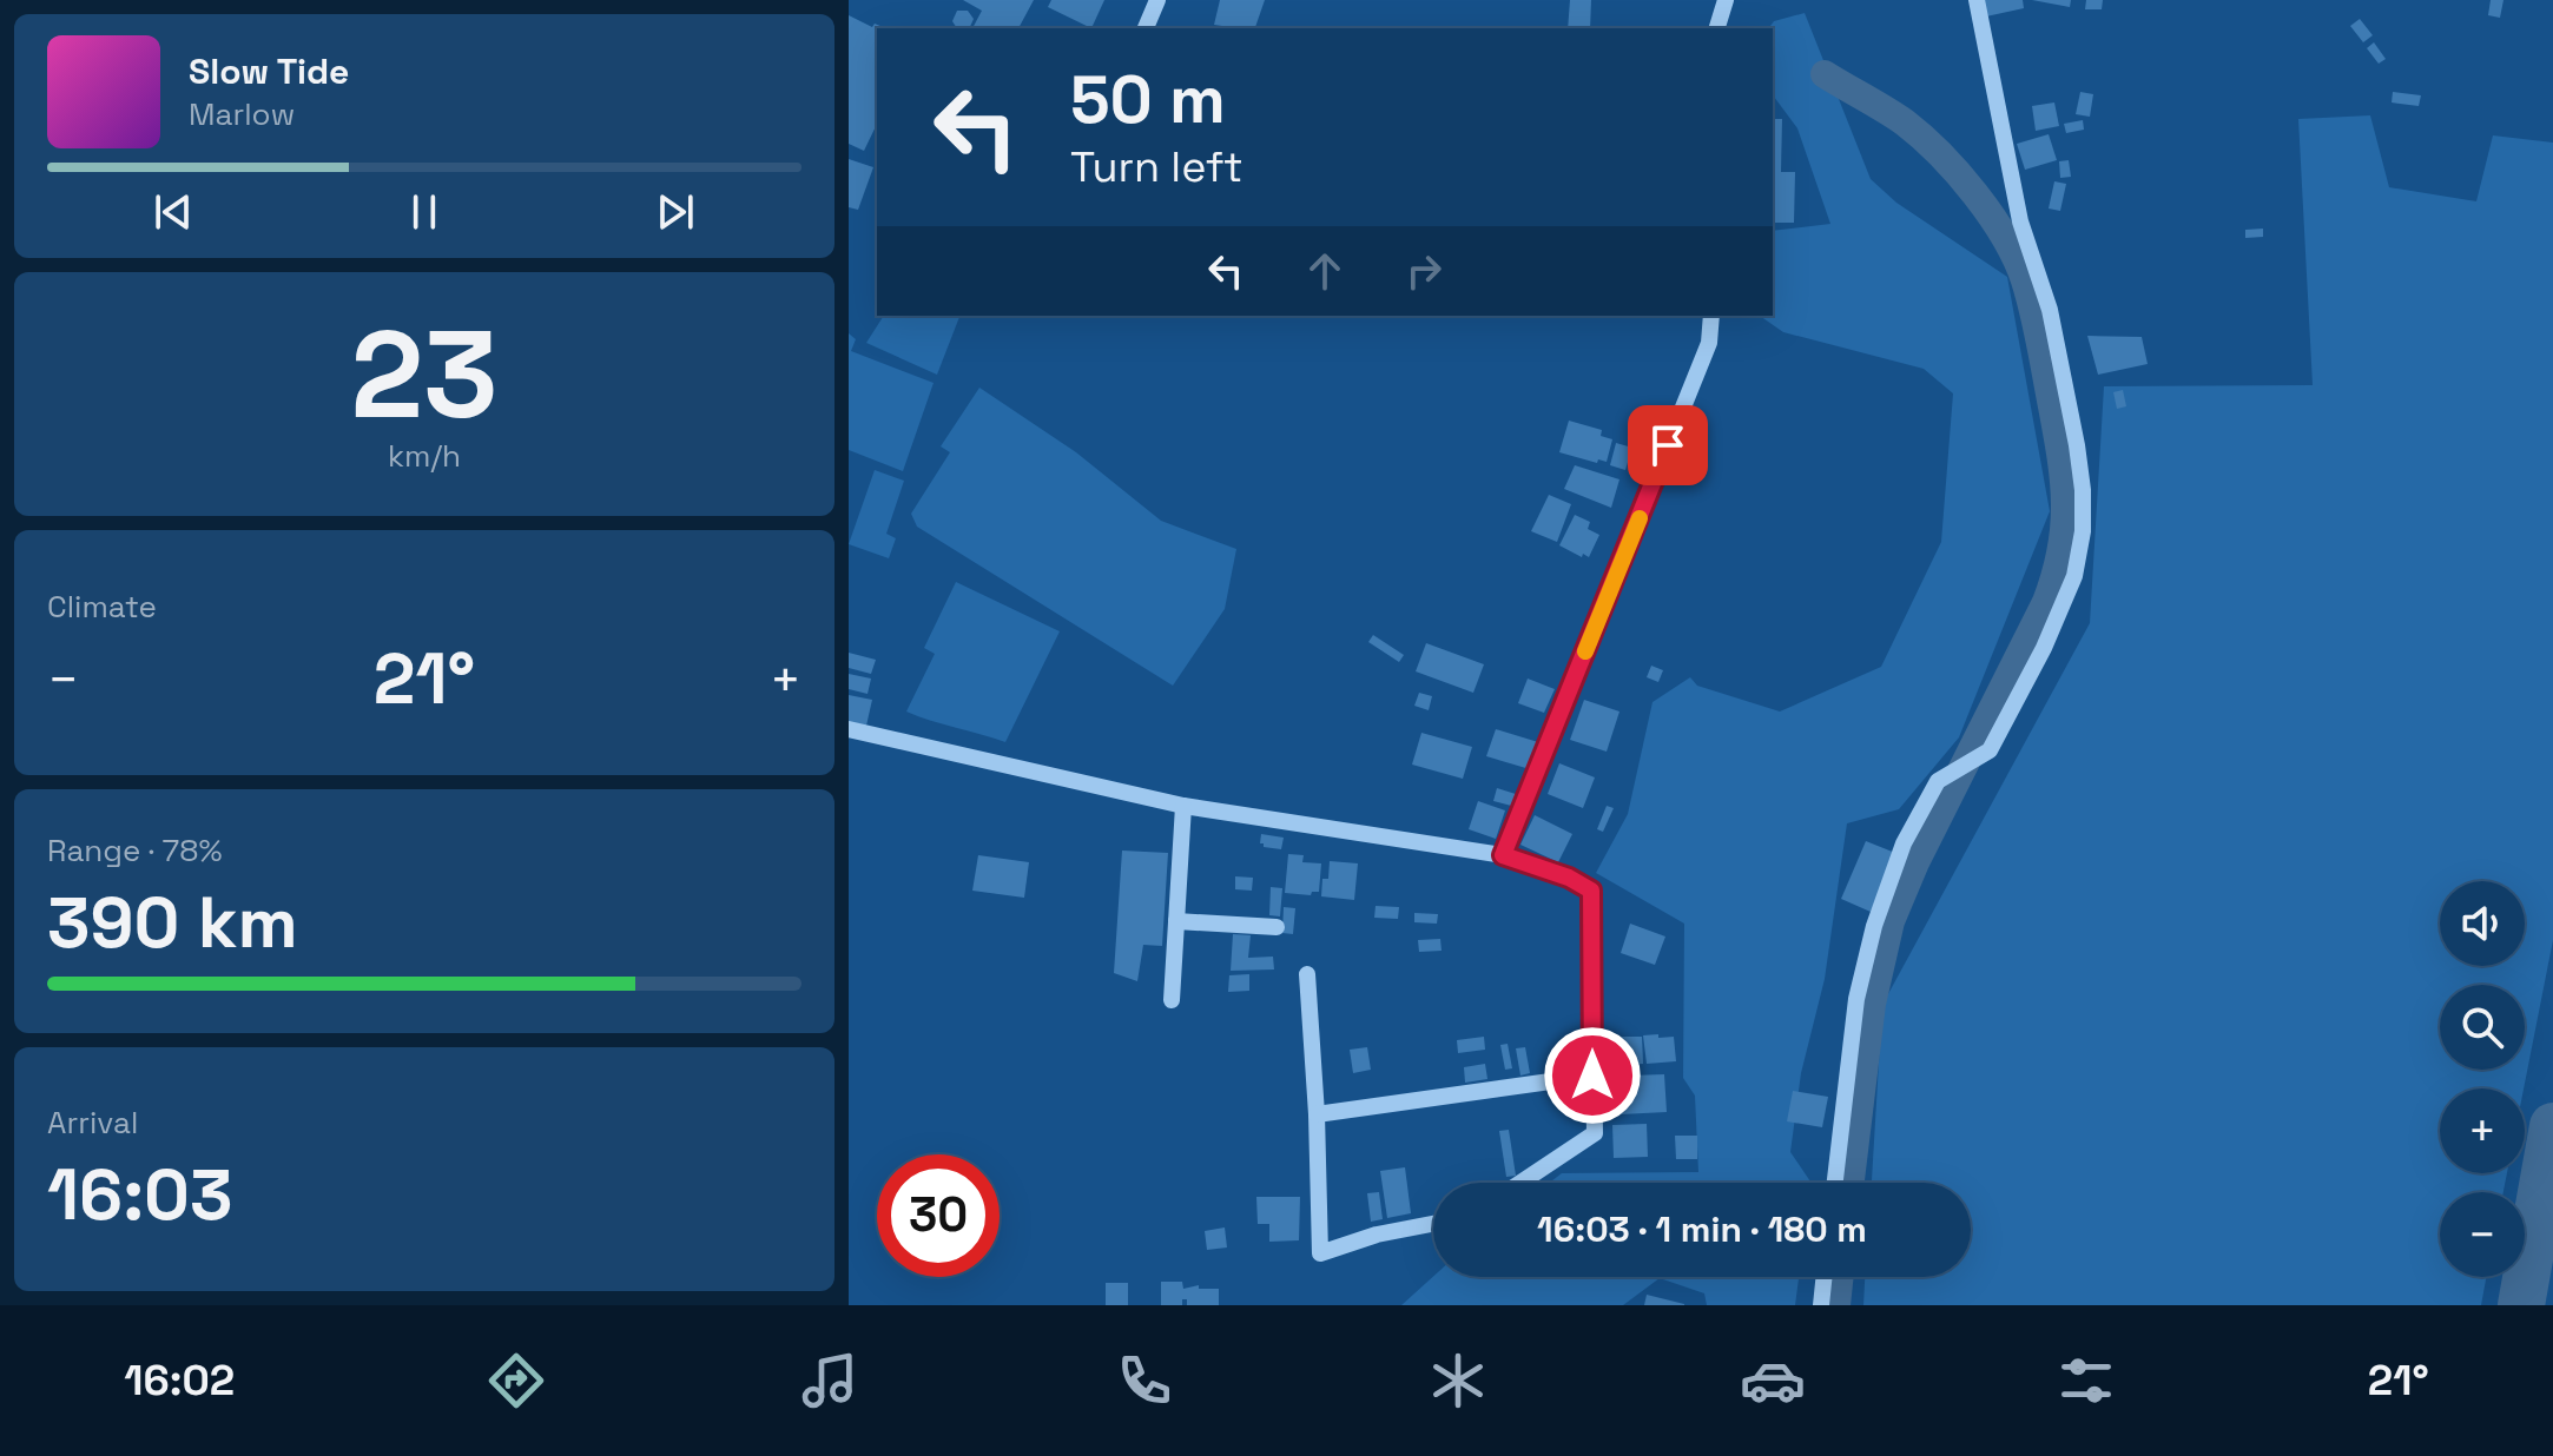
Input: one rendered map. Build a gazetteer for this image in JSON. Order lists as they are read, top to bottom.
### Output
{
  "page": {
    "turn": ["50 m", "Turn left"],
    "song": ["Slow Tide", "Marlow"],
    "tile": [
      ["23", "km/h"],
      "Climate",
      ["Range · 78%", "390 km"],
      ["Arrival", "16:03"]
    ],
    "heat": ["−", "21°", "+"],
    "map_buttons": ["+", "−"],
    "limit": "30",
    "trip": "16:03 · 1 min · 180 m",
    "tabs": ["16:02", "21°"]
  }
}
